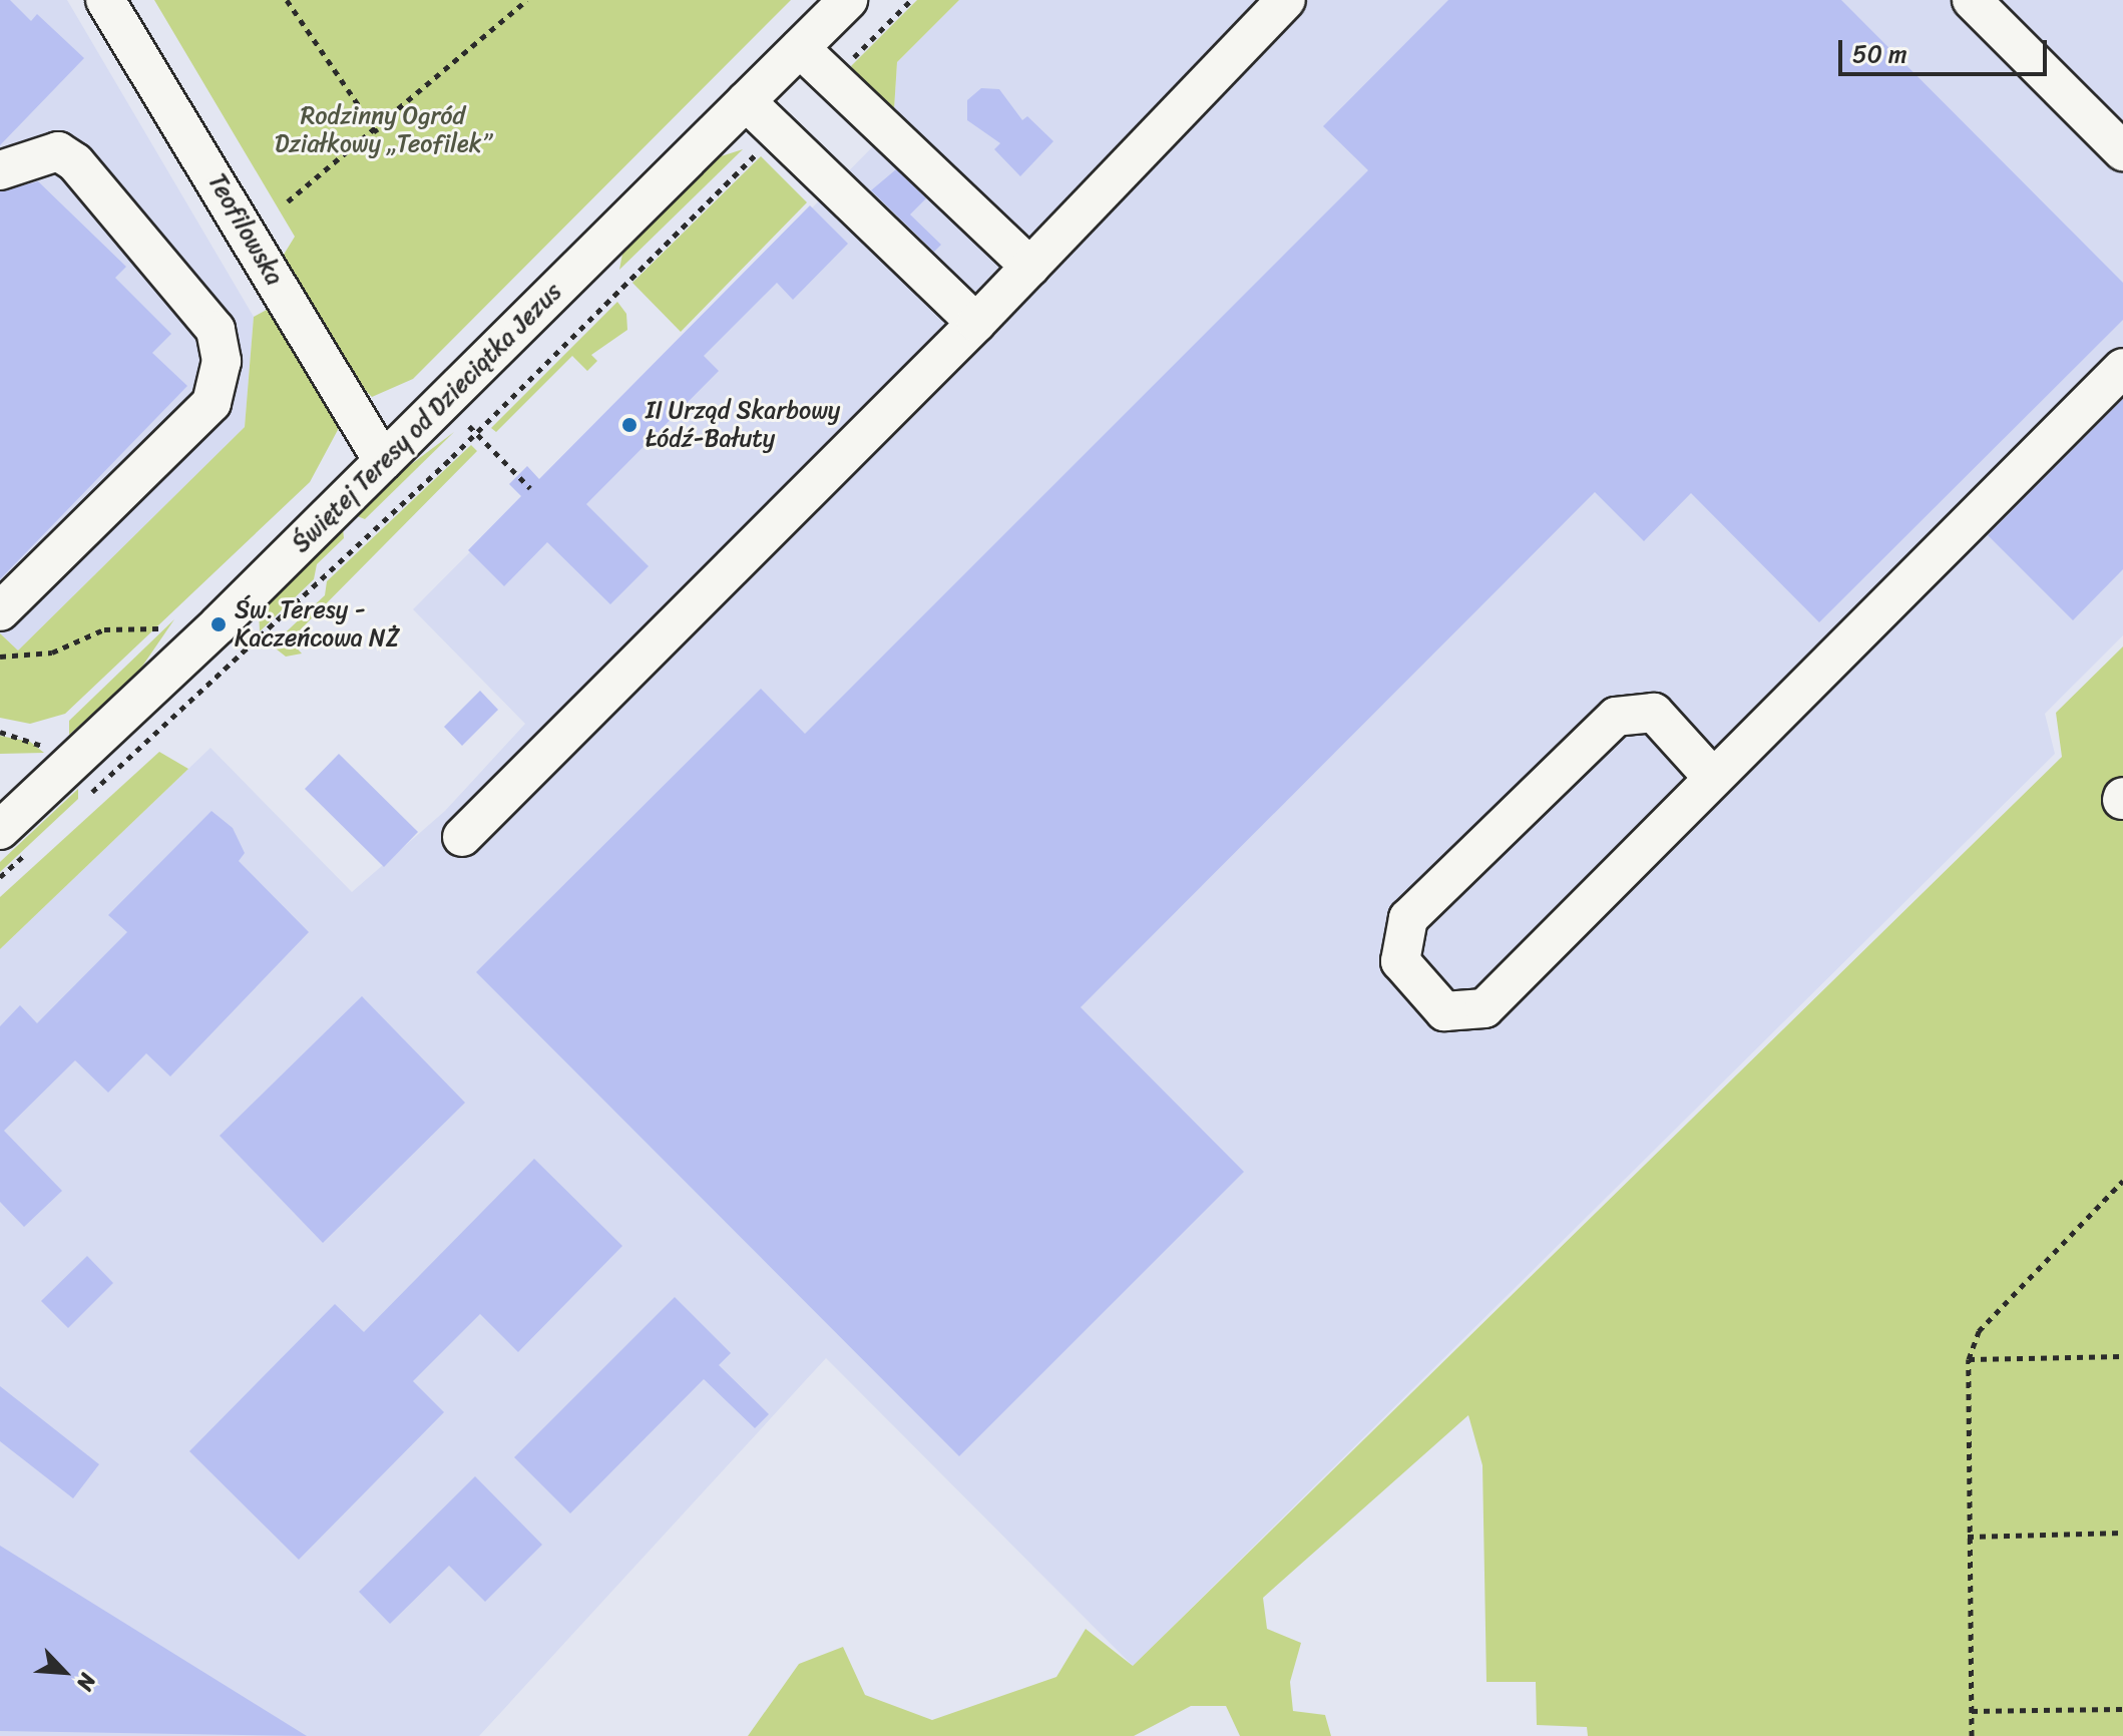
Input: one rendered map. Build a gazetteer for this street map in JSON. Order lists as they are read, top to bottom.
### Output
{
  "streets": {
    "street": ["Teofilowska", "Świętej Teresy od Dzieciątka Jezus"]
  },
  "crossings": [
    ["Teofilowska", "Świętej Teresy od Dzieciątka Jezus"]
  ],
  "parks": ["Rodzinny Ogród Działkowy „Teofilek”"],
  "places": ["II Urząd Skarbowy Łódź-Bałuty", "Św. Teresy - Kaczeńcowa NŻ"],
  "scale_bar": "50 m",
  "north": "bottom right"
}
